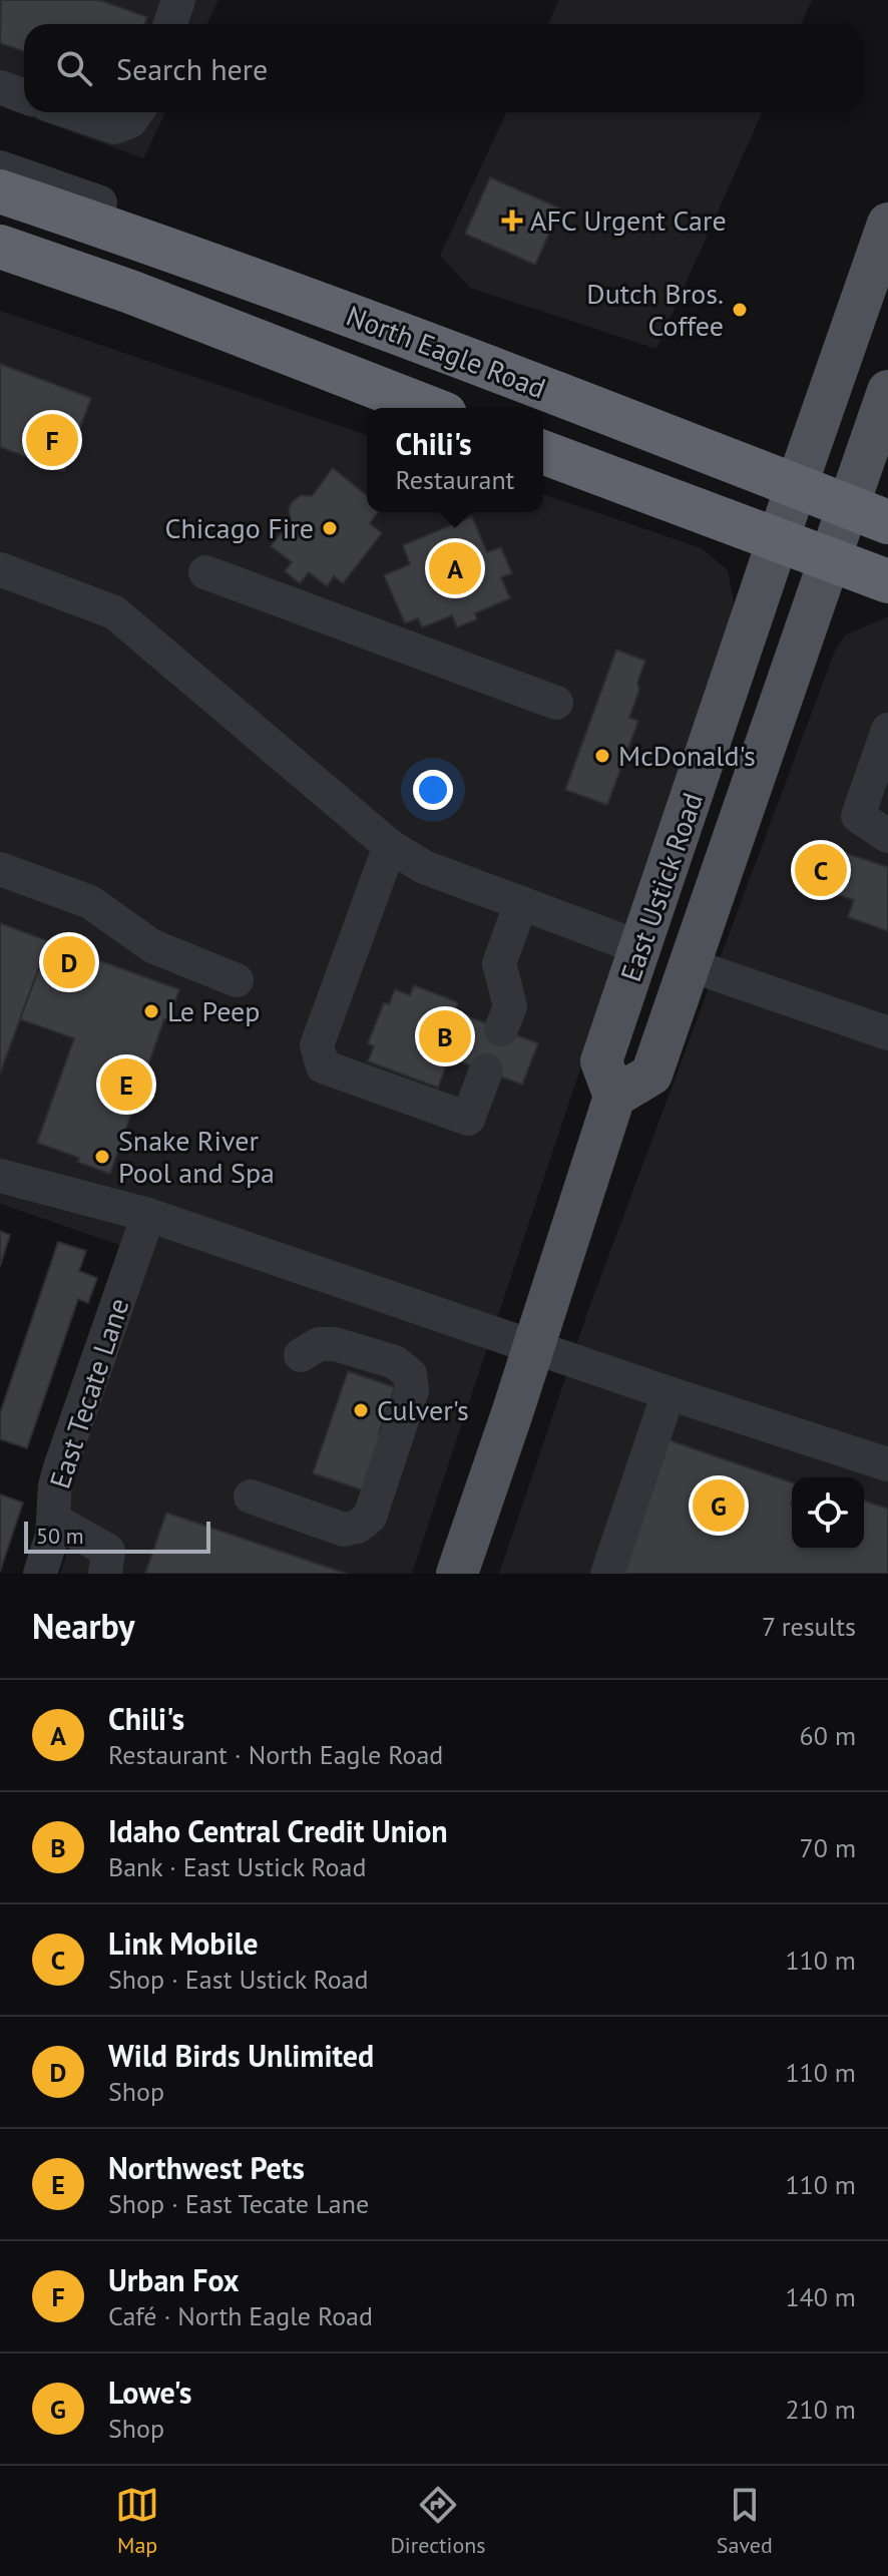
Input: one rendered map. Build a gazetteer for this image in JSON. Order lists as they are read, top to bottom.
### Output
{
  "streets": {
    "highway": ["North Eagle Road"],
    "main road": ["East Ustick Road"],
    "street": ["East Tecate Lane"]
  },
  "crossings": [
    ["North Eagle Road", "East Ustick Road"]
  ],
  "places": {
    "health": ["AFC Urgent Care"],
    "other": [
      "Dutch Bros. Coffee",
      "Chicago Fire",
      "McDonald's",
      "Le Peep",
      "Snake River Pool and Spa",
      "Culver's"
    ]
  },
  "scale_bar": "50 m",
  "page": {
    "search": "Search here",
    "popup": ["Chili's", "Restaurant"],
    "pins": [
      "F",
      "A",
      "C",
      "D",
      "B",
      "E",
      "G"
    ],
    "scale": "50 m",
    "heading": ["Nearby", "7 results"],
    "list": [
      {
        "mark": "A",
        "name": "Chili's",
        "note": "Restaurant · North Eagle Road",
        "value": "60 m"
      },
      {
        "mark": "B",
        "name": "Idaho Central Credit Union",
        "note": "Bank · East Ustick Road",
        "value": "70 m"
      },
      {
        "mark": "C",
        "name": "Link Mobile",
        "note": "Shop · East Ustick Road",
        "value": "110 m"
      },
      {
        "mark": "D",
        "name": "Wild Birds Unlimited",
        "note": "Shop",
        "value": "110 m"
      },
      {
        "mark": "E",
        "name": "Northwest Pets",
        "note": "Shop · East Tecate Lane",
        "value": "110 m"
      },
      {
        "mark": "F",
        "name": "Urban Fox",
        "note": "Café · North Eagle Road",
        "value": "140 m"
      },
      {
        "mark": "G",
        "name": "Lowe's",
        "note": "Shop",
        "value": "210 m"
      }
    ],
    "nav": ["Map", "Directions", "Saved"]
  }
}
